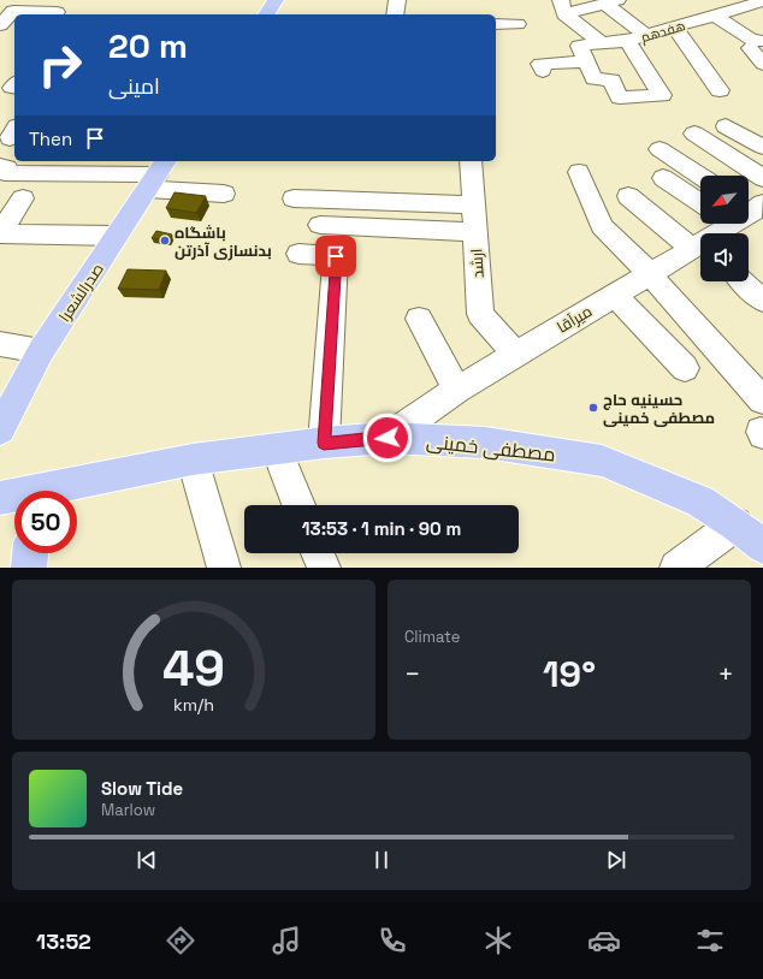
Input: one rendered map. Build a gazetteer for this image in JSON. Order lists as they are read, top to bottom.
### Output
{
  "streets": {
    "main road": ["صدرالشعرا", "مصطفی خمینی"],
    "street": ["هفدهم", "ارشد", "میرآقا"]
  },
  "crossings": [
    ["ارشد", "میرآقا"],
    ["میرآقا", "مصطفی خمینی"]
  ],
  "places": ["باشگاه بدنسازی آذرتن", "حسینیه حاج مصطفی خمینی"],
  "north": "bottom left",
  "page": {
    "turn": ["20 m", "امینی"],
    "then": "Then",
    "limit": "50",
    "trip": "13:53 · 1 min · 90 m",
    "tile": "Climate",
    "heat": ["−", "19°", "+"],
    "song": ["Slow Tide", "Marlow"],
    "tabs": "13:52",
    "gauge": ["49", "km/h"]
  }
}
